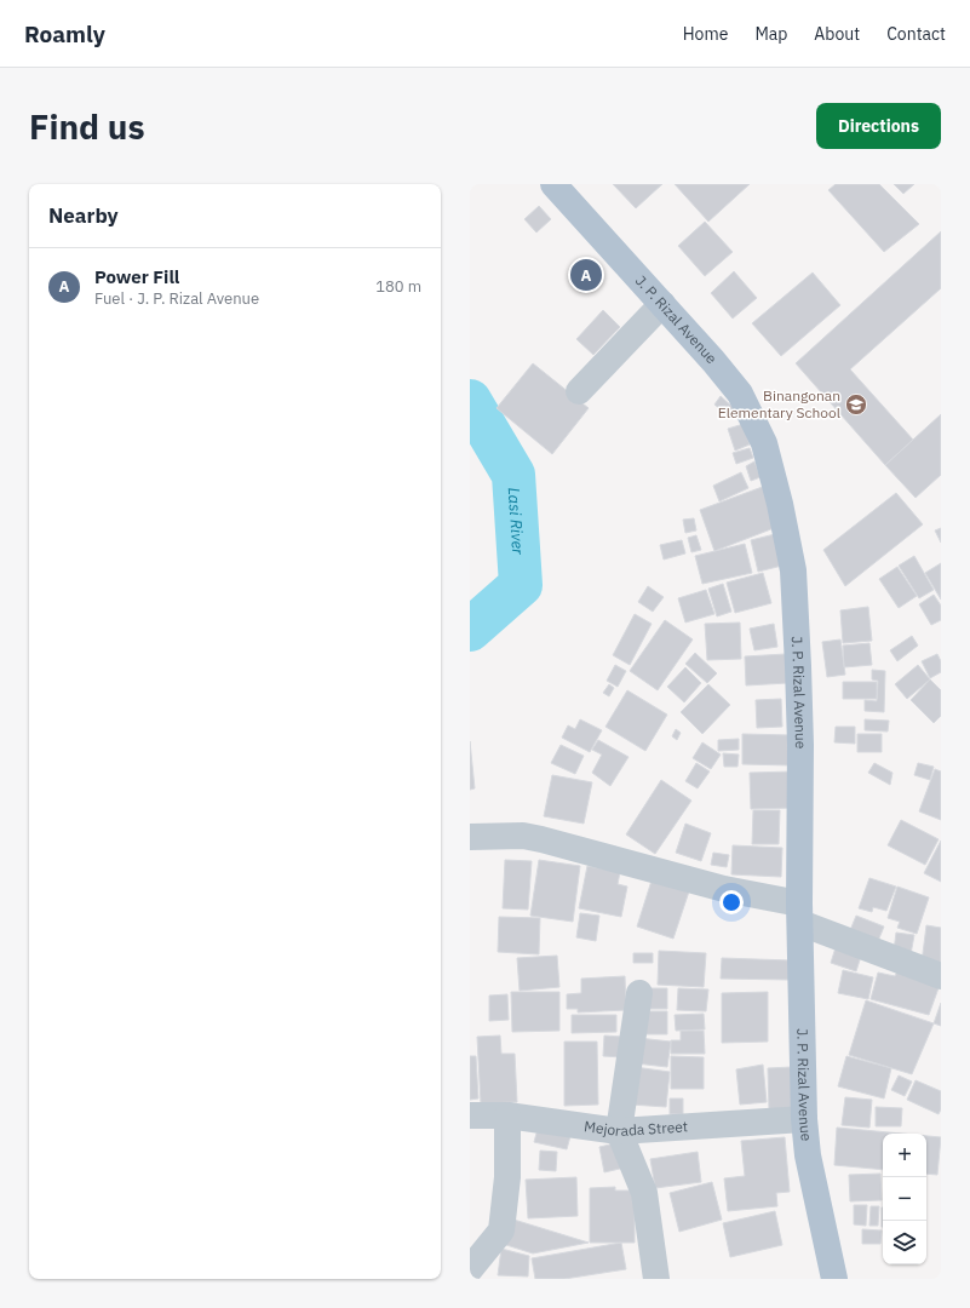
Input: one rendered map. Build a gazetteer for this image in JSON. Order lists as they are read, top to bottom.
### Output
{
  "streets": {
    "main road": ["J. P. Rizal Avenue"],
    "street": ["Mejorada Street"]
  },
  "crossings": [
    ["J. P. Rizal Avenue", "Mejorada Street"]
  ],
  "water": ["Lasi River"],
  "places": {
    "school or university": ["Binangonan Elementary School"]
  },
  "page": {
    "header": "Roamly",
    "nav": [
      "Home",
      "Map",
      "About",
      "Contact"
    ],
    "buttons": "Directions",
    "title": "Find us",
    "heading": "Nearby",
    "list": [
      {
        "mark": "A",
        "name": "Power Fill",
        "note": "Fuel · J. P. Rizal Avenue",
        "value": "180 m"
      }
    ],
    "pins": "A",
    "map_buttons": ["+", "−"]
  }
}
